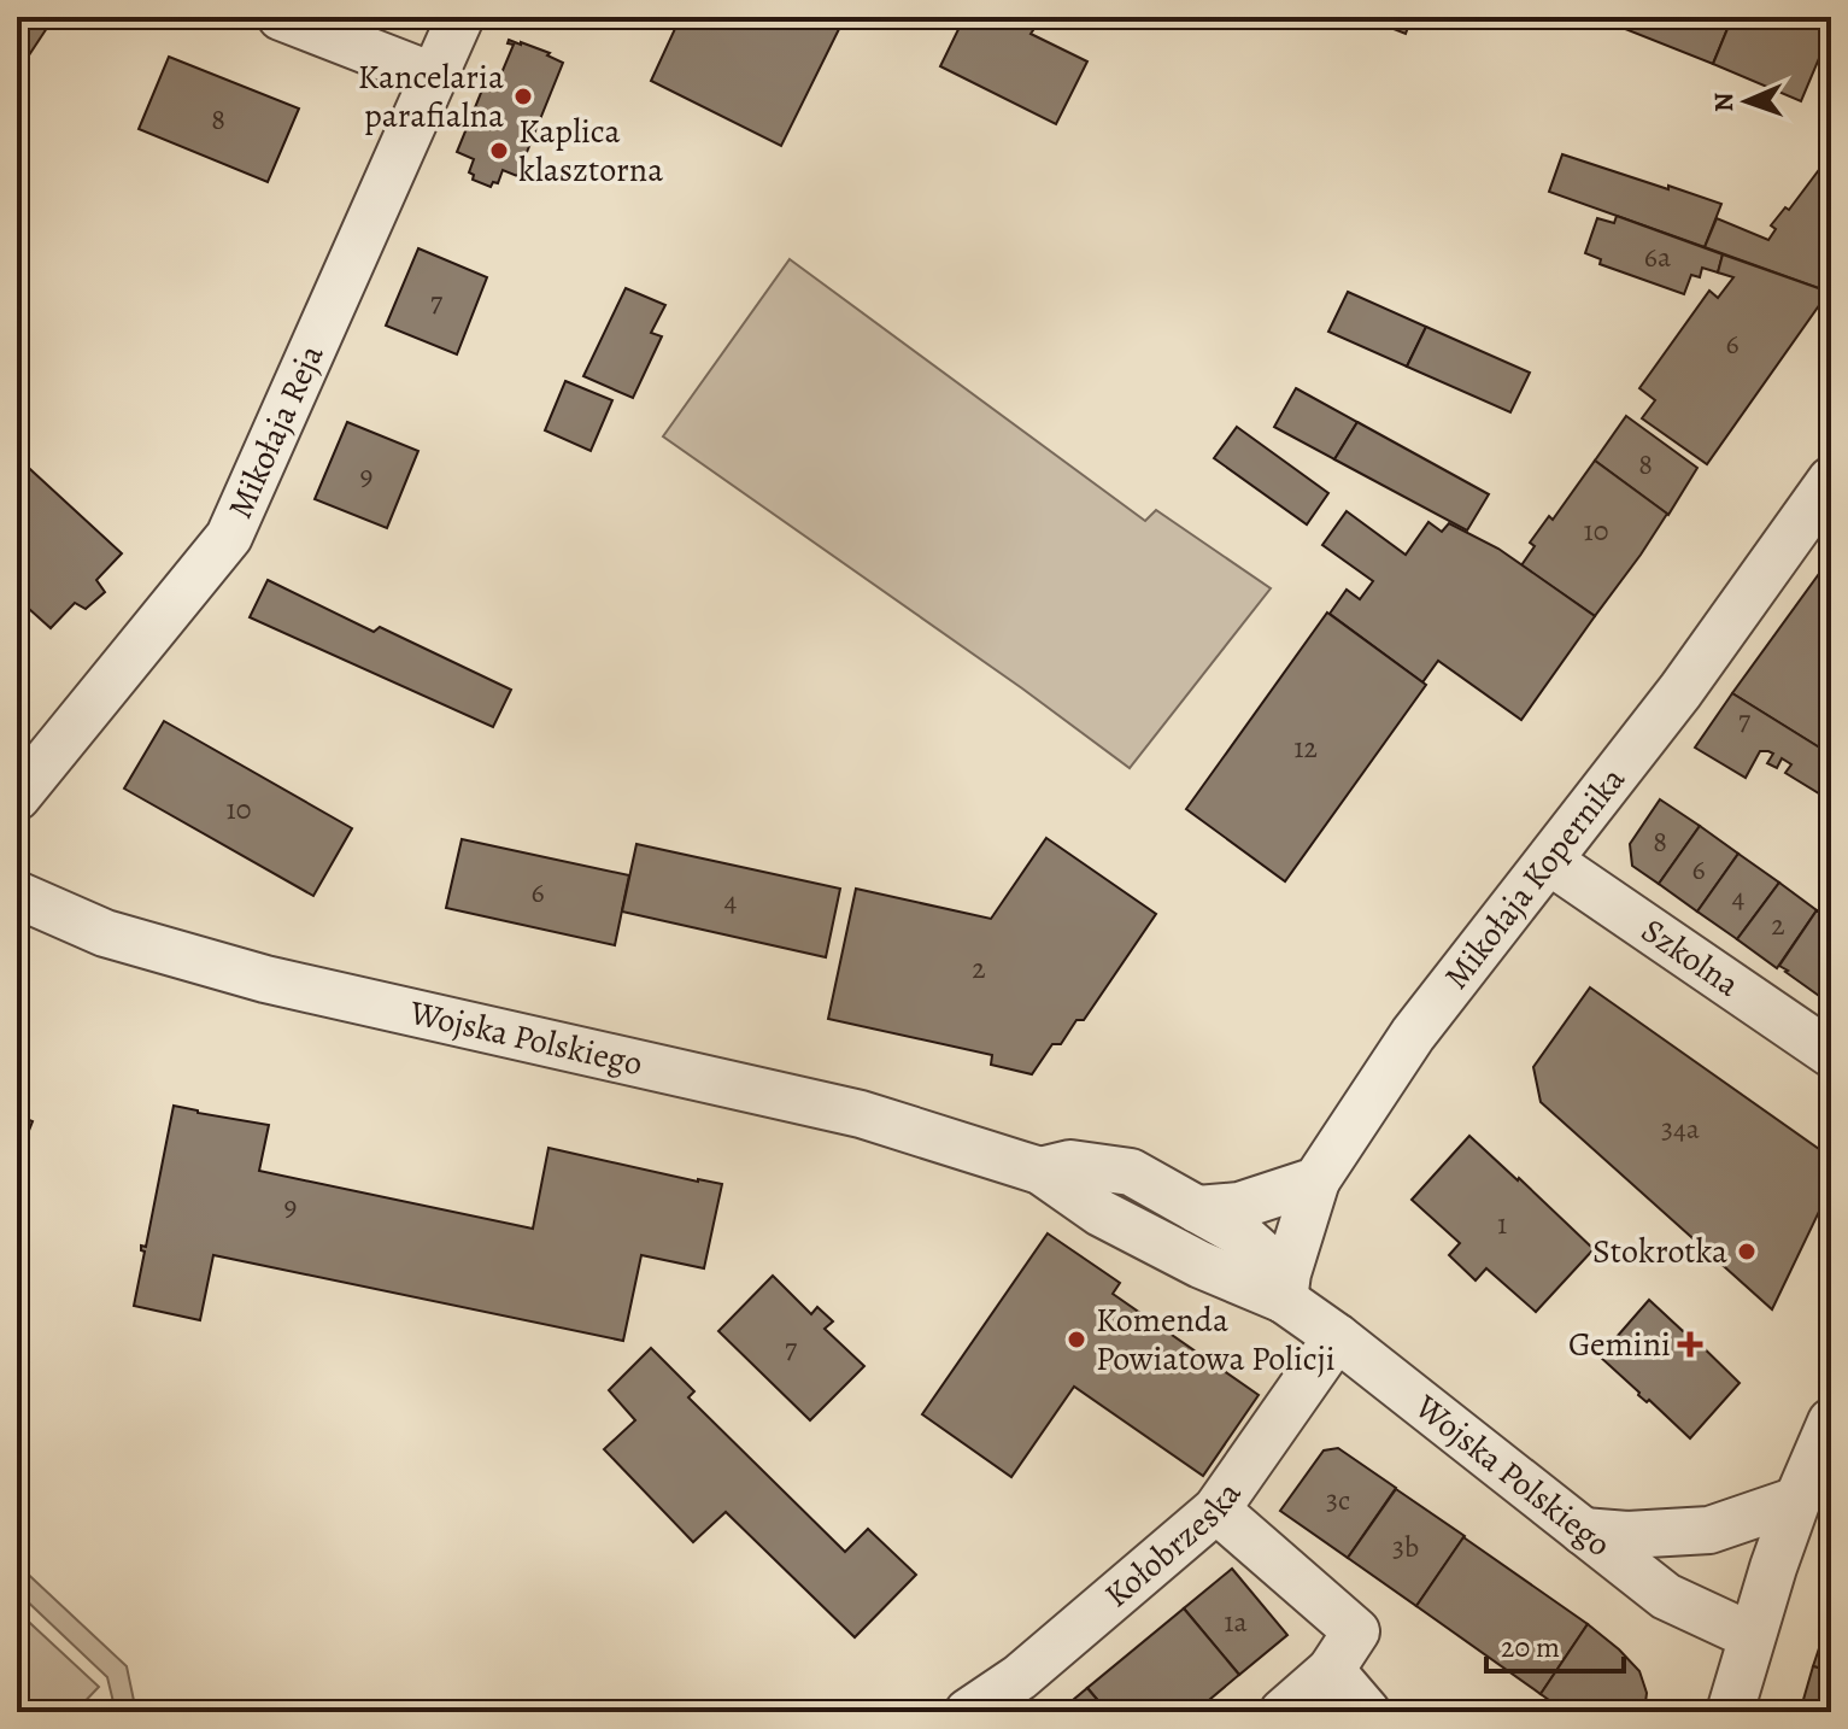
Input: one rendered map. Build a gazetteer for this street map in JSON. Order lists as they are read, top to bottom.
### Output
{
  "streets": {
    "street": [
      "Mikołaja Reja",
      "Mikołaja Kopernika",
      "Szkolna",
      "Wojska Polskiego",
      "Kołobrzeska"
    ]
  },
  "crossings": [
    ["Mikołaja Kopernika", "Szkolna"],
    ["Mikołaja Kopernika", "Wojska Polskiego"],
    ["Wojska Polskiego", "Kołobrzeska"]
  ],
  "places": {
    "other": [
      "Kancelaria parafialna",
      "Kaplica klasztorna",
      "Stokrotka",
      "Komenda Powiatowa Policji"
    ],
    "health": ["Gemini"]
  },
  "house_numbers": [
    "8",
    "6a",
    "7",
    "6",
    "8",
    "9",
    "10",
    "7",
    "12",
    "10",
    "8",
    "6",
    "6",
    "4",
    "4",
    "2",
    "2",
    "34a",
    "9",
    "1",
    "7",
    "3c",
    "3b",
    "1a"
  ],
  "scale_bar": "20 m",
  "north": "left"
}
